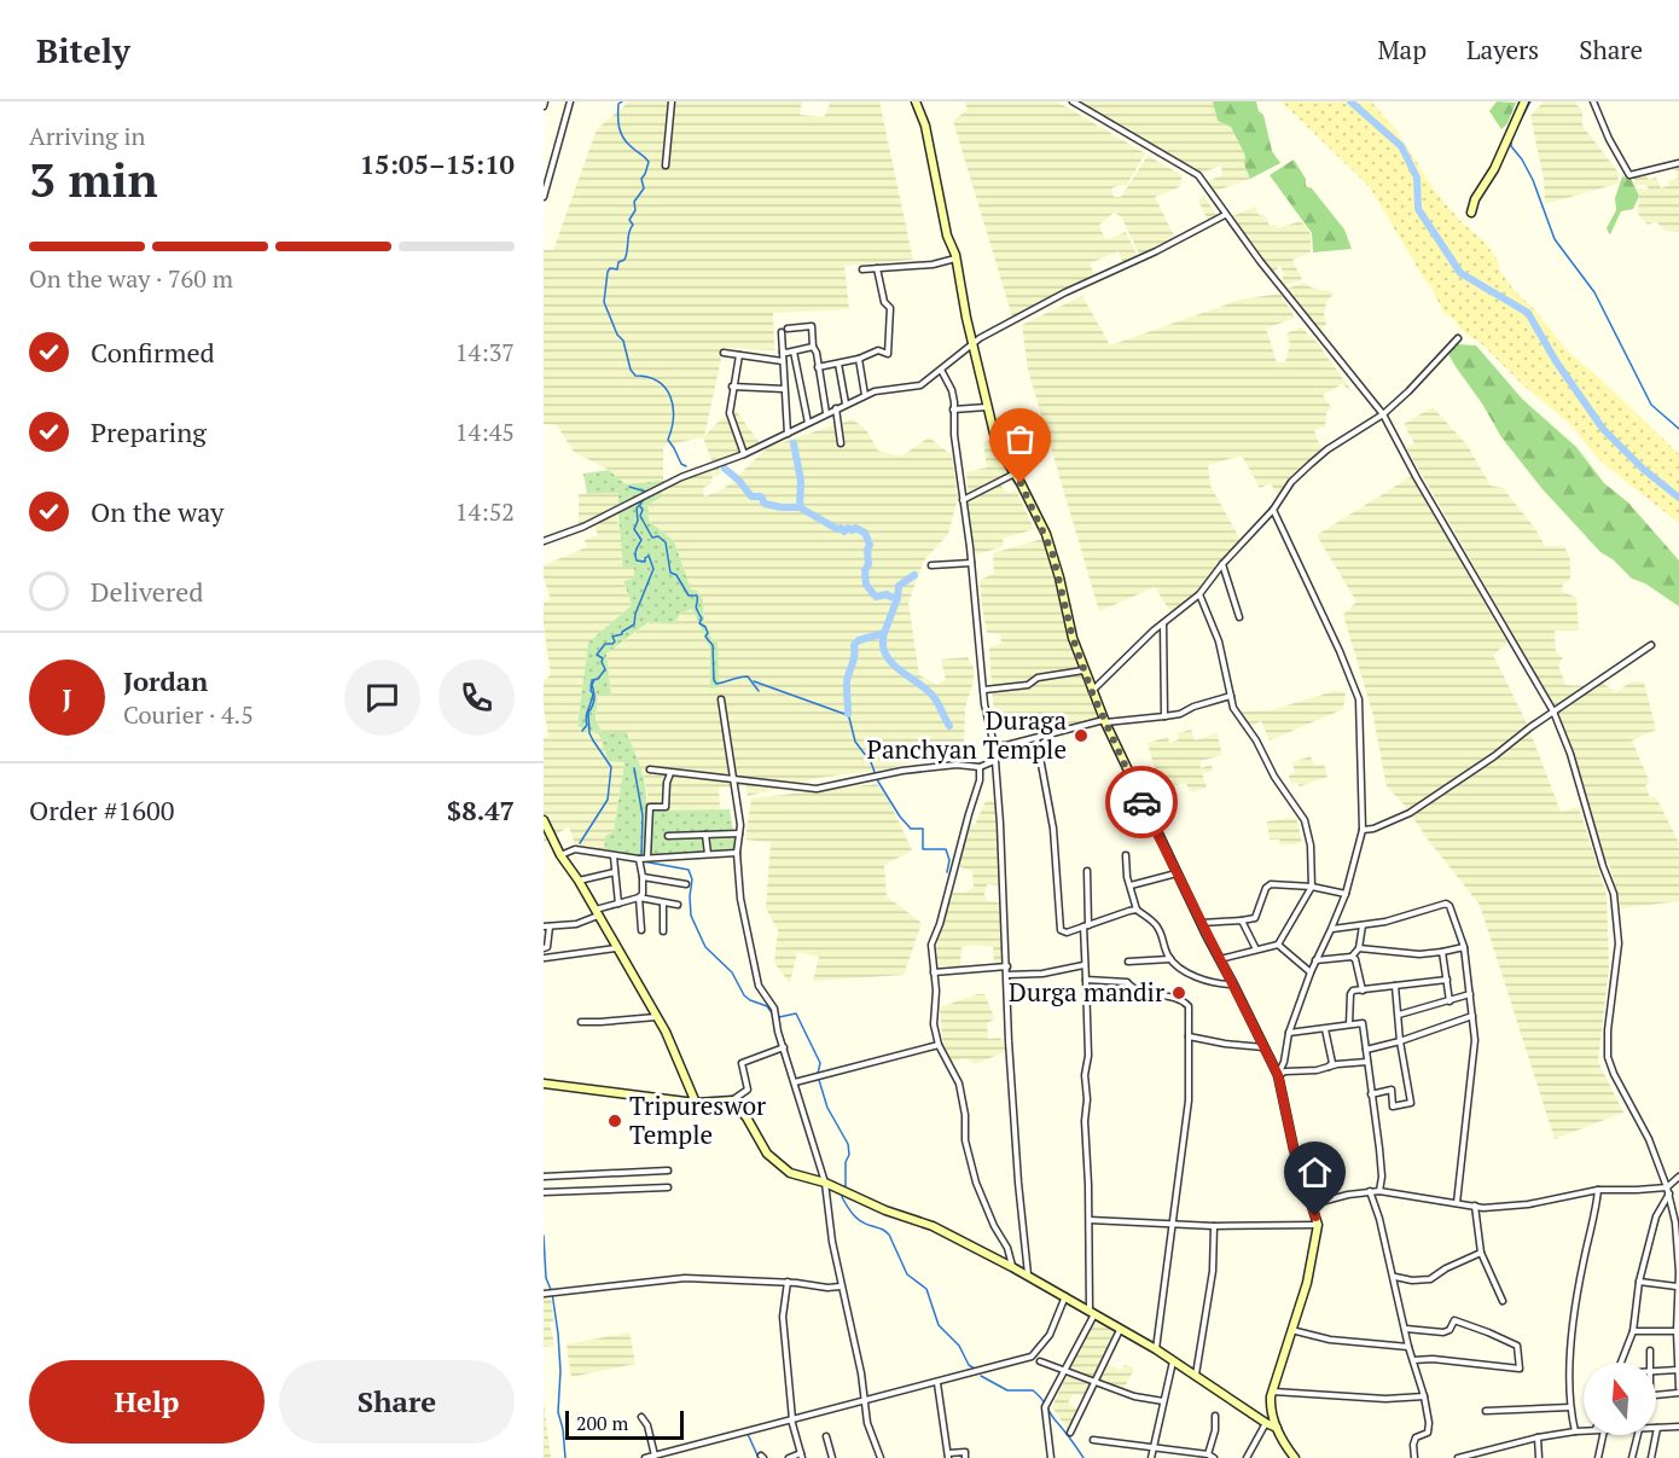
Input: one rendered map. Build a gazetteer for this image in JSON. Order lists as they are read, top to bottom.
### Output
{
  "places": ["Duraga Panchyan Temple", "Durga mandir", "Tripureswor Temple"],
  "scale_bar": "200 m",
  "north": "top",
  "page": {
    "header": "Bitely",
    "nav": ["Map", "Layers", "Share"],
    "heading": ["3 min", "Arriving in", "15:05–15:10"],
    "panel": [
      "Jordan",
      "Courier · 4.5",
      "Order #1600",
      "$8.47"
    ],
    "bar": "On the way · 760 m",
    "list": [
      ["Confirmed", "14:37"],
      ["Preparing", "14:45"],
      ["On the way", "14:52"],
      "Delivered"
    ],
    "round": "J",
    "buttons": ["Help", "Share"],
    "scale": "200 m"
  }
}
